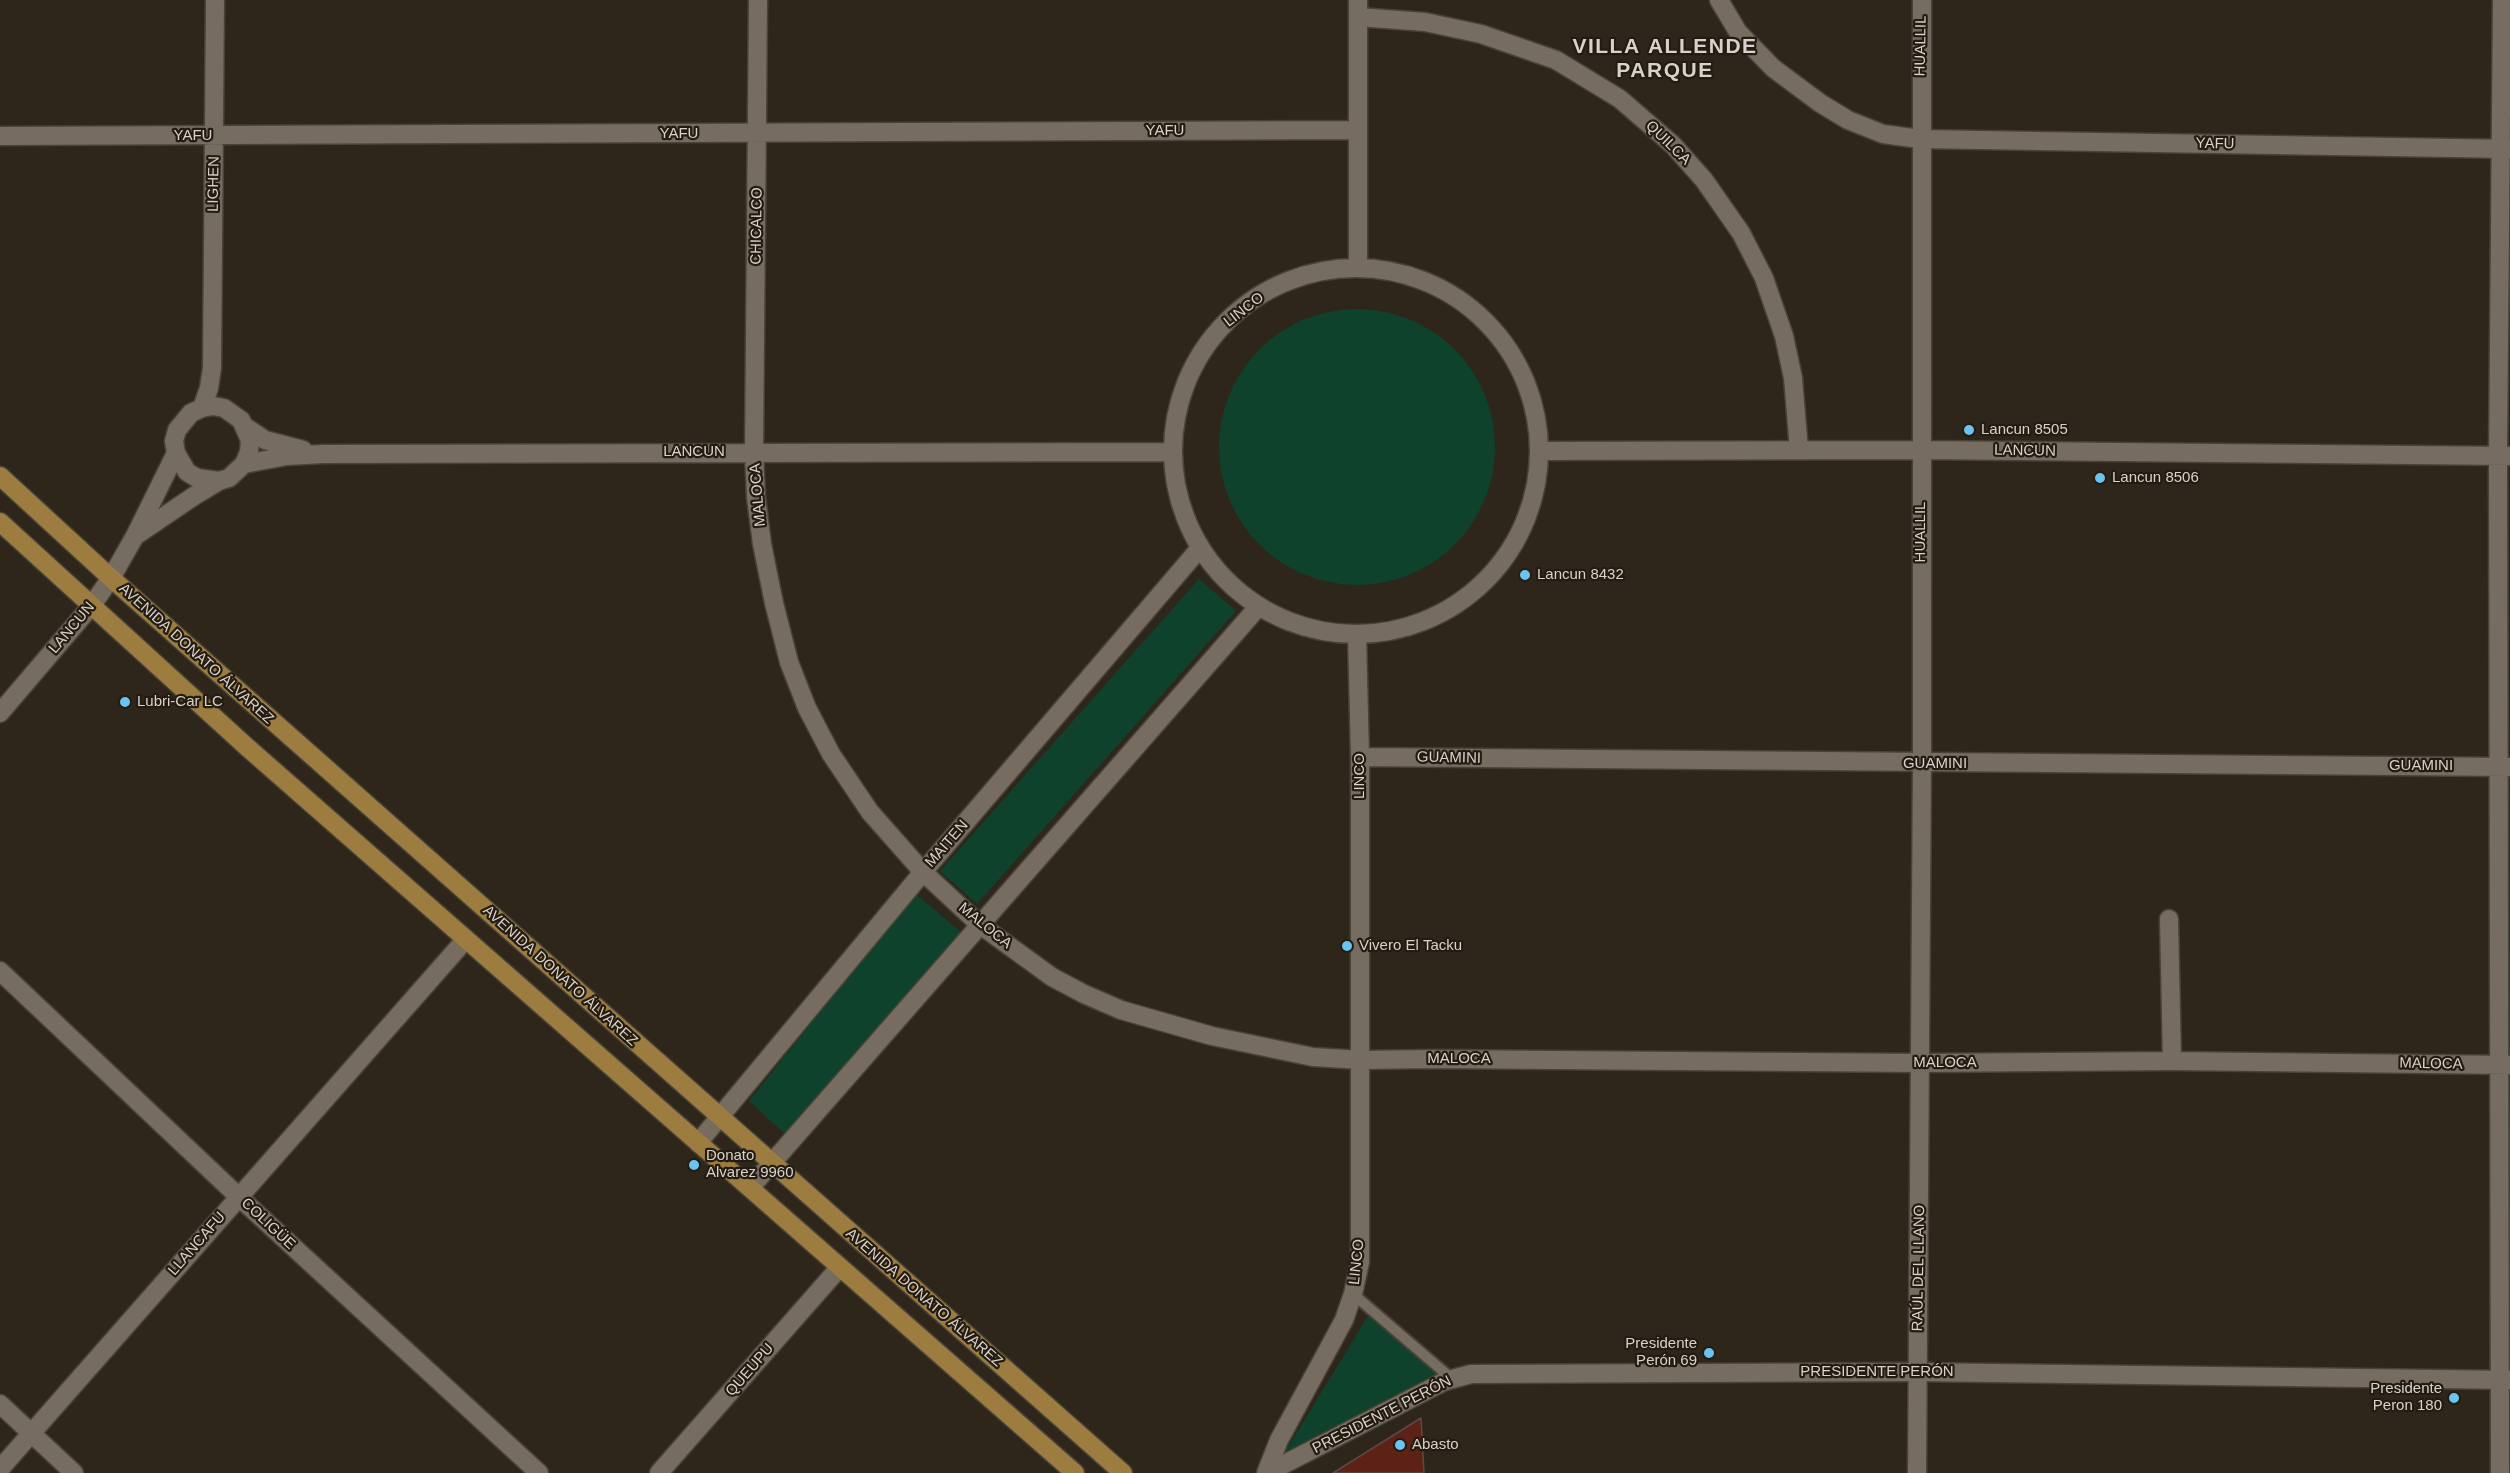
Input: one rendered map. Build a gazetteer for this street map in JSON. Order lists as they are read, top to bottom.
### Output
{
  "streets": {
    "main road": ["AVENIDA DONATO ÁLVAREZ"],
    "street": [
      "HUALLIL",
      "YAFU",
      "QUILCA",
      "LIGHEN",
      "CHICALCO",
      "LINCO",
      "LANCUN",
      "MALOCA",
      "GUAMINI",
      "MAITEN",
      "COLIGÜE",
      "LLANCAFU",
      "RAÚL DEL LLANO",
      "QUEUPU",
      "PRESIDENTE PERÓN"
    ]
  },
  "crossings": [
    ["HUALLIL", "YAFU"],
    ["HUALLIL", "LANCUN"],
    ["HUALLIL", "MALOCA"],
    ["HUALLIL", "GUAMINI"],
    ["HUALLIL", "RAÚL DEL LLANO"],
    ["YAFU", "LIGHEN"],
    ["YAFU", "CHICALCO"],
    ["QUILCA", "LANCUN"],
    ["LIGHEN", "LANCUN"],
    ["CHICALCO", "LANCUN"],
    ["CHICALCO", "MALOCA"],
    ["LINCO", "LANCUN"],
    ["LINCO", "MALOCA"],
    ["LINCO", "GUAMINI"],
    ["LINCO", "MAITEN"],
    ["LINCO", "PRESIDENTE PERÓN"],
    ["LANCUN", "MALOCA"],
    ["LANCUN", "AVENIDA DONATO ÁLVAREZ"],
    ["MALOCA", "MAITEN"],
    ["MALOCA", "RAÚL DEL LLANO"],
    ["AVENIDA DONATO ÁLVAREZ", "MAITEN"],
    ["AVENIDA DONATO ÁLVAREZ", "LLANCAFU"],
    ["AVENIDA DONATO ÁLVAREZ", "QUEUPU"],
    ["COLIGÜE", "LLANCAFU"],
    ["RAÚL DEL LLANO", "PRESIDENTE PERÓN"]
  ],
  "districts": ["VILLA ALLENDE PARQUE"],
  "places": [
    "Lancun 8505",
    "Lancun 8506",
    "Lancun 8432",
    "Lubri-Car LC",
    "Vivero El Tacku",
    "Donato Alvarez 9960",
    "Presidente Perón 69",
    "Presidente Peron 180",
    "Abasto"
  ]
}
